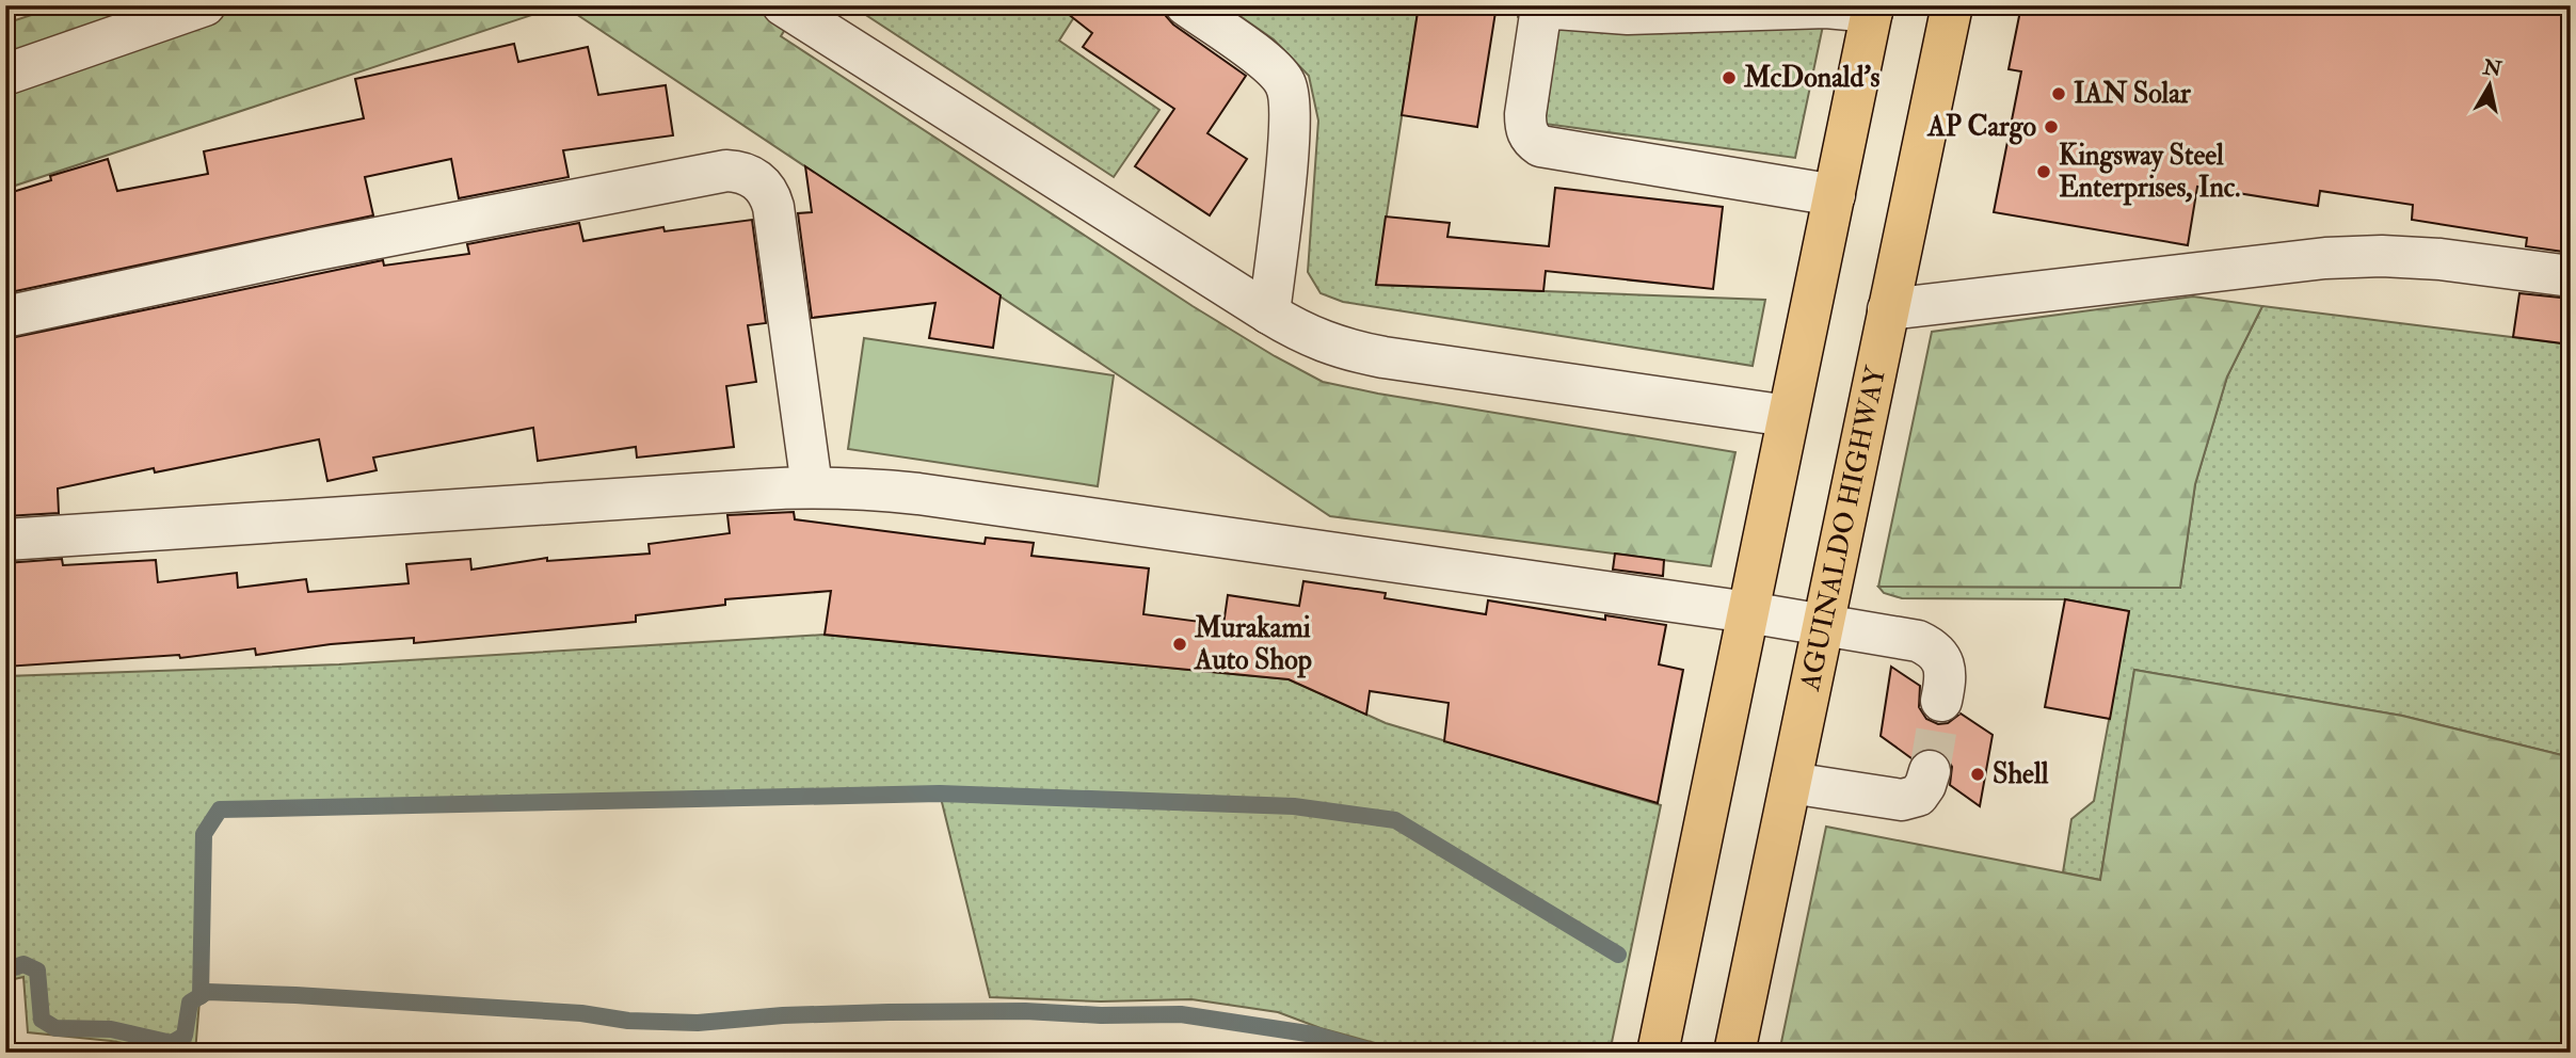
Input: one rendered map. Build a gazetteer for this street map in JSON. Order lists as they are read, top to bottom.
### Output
{
  "streets": {
    "highway": ["AGUINALDO HIGHWAY"]
  },
  "places": [
    "McDonald's",
    "IAN Solar",
    "AP Cargo",
    "Kingsway Steel Enterprises, Inc.",
    "Murakami Auto Shop",
    "Shell"
  ],
  "north": "top"
}
